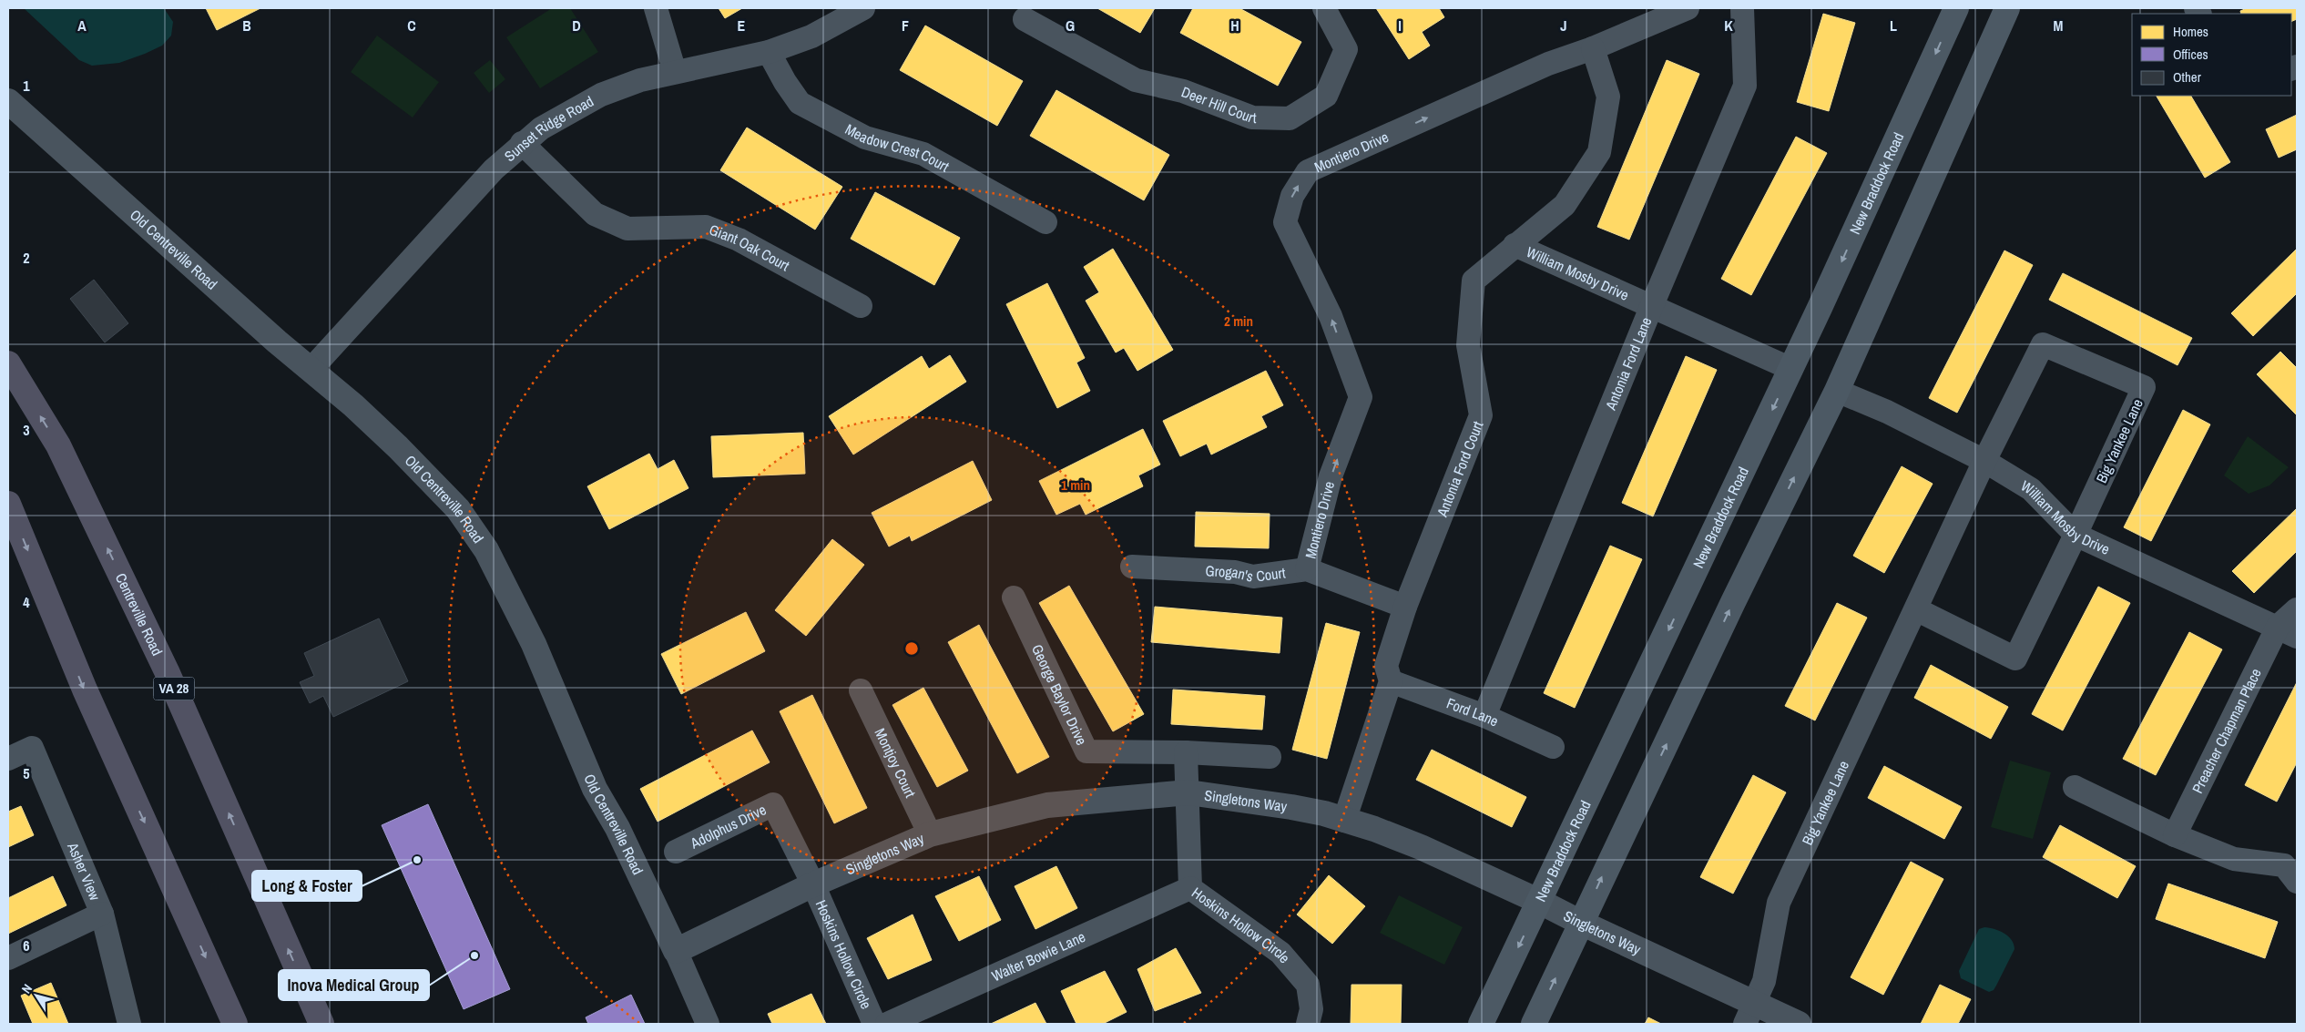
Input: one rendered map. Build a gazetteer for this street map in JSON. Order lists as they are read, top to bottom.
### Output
{
  "streets": {
    "highway": ["Centreville Road", "VA 28"],
    "main road": ["New Braddock Road"],
    "street": [
      "Deer Hill Court",
      "Sunset Ridge Road",
      "Meadow Crest Court",
      "Montiero Drive",
      "Old Centreville Road",
      "Giant Oak Court",
      "William Mosby Drive",
      "Antonia Ford Lane",
      "Big Yankee Lane",
      "Antonia Ford Court",
      "Grogan's Court",
      "George Baylor Drive",
      "Ford Lane",
      "Preacher Chapman Place",
      "Montjoy Court",
      "Singletons Way",
      "Adolphus Drive",
      "Asher View",
      "Hoskins Hollow Circle",
      "Walter Bowie Lane"
    ]
  },
  "crossings": [
    ["Sunset Ridge Road", "Meadow Crest Court"],
    ["Sunset Ridge Road", "Old Centreville Road"],
    ["Sunset Ridge Road", "Giant Oak Court"],
    ["Montiero Drive", "Antonia Ford Court"],
    ["Montiero Drive", "Grogan's Court"],
    ["New Braddock Road", "William Mosby Drive"],
    ["New Braddock Road", "Singletons Way"],
    ["Old Centreville Road", "Singletons Way"],
    ["William Mosby Drive", "Antonia Ford Lane"],
    ["William Mosby Drive", "Big Yankee Lane"],
    ["William Mosby Drive", "Antonia Ford Court"],
    ["William Mosby Drive", "Preacher Chapman Place"],
    ["Antonia Ford Lane", "Ford Lane"],
    ["Big Yankee Lane", "Singletons Way"],
    ["Antonia Ford Court", "Grogan's Court"],
    ["Antonia Ford Court", "Ford Lane"],
    ["Antonia Ford Court", "Singletons Way"],
    ["Montjoy Court", "Singletons Way"],
    ["Singletons Way", "Adolphus Drive"],
    ["Singletons Way", "Hoskins Hollow Circle"],
    ["Adolphus Drive", "Hoskins Hollow Circle"],
    ["Hoskins Hollow Circle", "Walter Bowie Lane"]
  ],
  "one_way": ["Montiero Drive"],
  "places": ["Long & Foster", "Inova Medical Group"],
  "legend": ["Homes", "Offices", "Other"],
  "north": "top left",
  "grid": {
    "columns": [
      "A",
      "B",
      "C",
      "D",
      "E",
      "F",
      "G",
      "H",
      "I",
      "J",
      "K",
      "L",
      "M"
    ],
    "rows": [
      "1",
      "2",
      "3",
      "4",
      "5",
      "6"
    ]
  },
  "rings": ["2 min", "1 min"]
}
